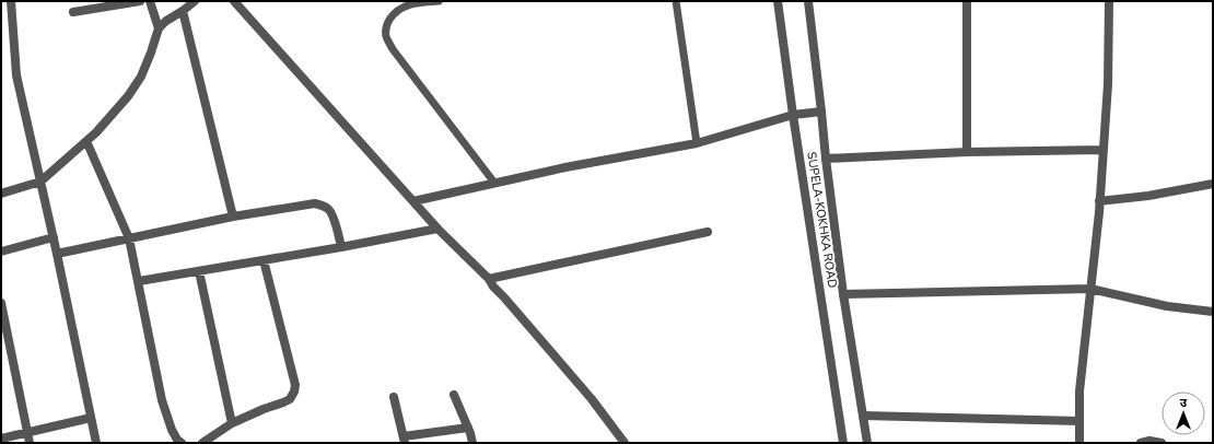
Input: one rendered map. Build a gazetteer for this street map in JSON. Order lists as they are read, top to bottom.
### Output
{
  "streets": {
    "street": ["SUPELA-KOKHKA ROAD"]
  },
  "north": "top"
}
